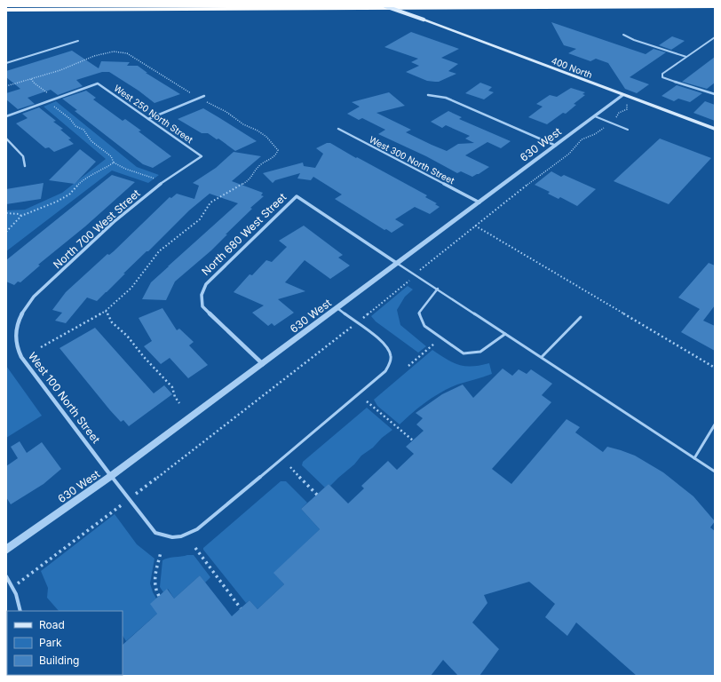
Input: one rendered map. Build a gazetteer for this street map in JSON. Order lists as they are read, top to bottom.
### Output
{
  "streets": {
    "main road": ["400 North"],
    "street": [
      "West 250 North Street",
      "630 West",
      "West 300 North Street",
      "North 700 West Street",
      "North 680 West Street",
      "West 100 North Street"
    ]
  },
  "crossings": [
    ["400 North", "630 West"],
    ["West 250 North Street", "North 700 West Street"],
    ["630 West", "West 300 North Street"],
    ["630 West", "North 680 West Street"],
    ["630 West", "West 100 North Street"],
    ["North 700 West Street", "West 100 North Street"]
  ],
  "legend": ["Road", "Park", "Building"]
}
